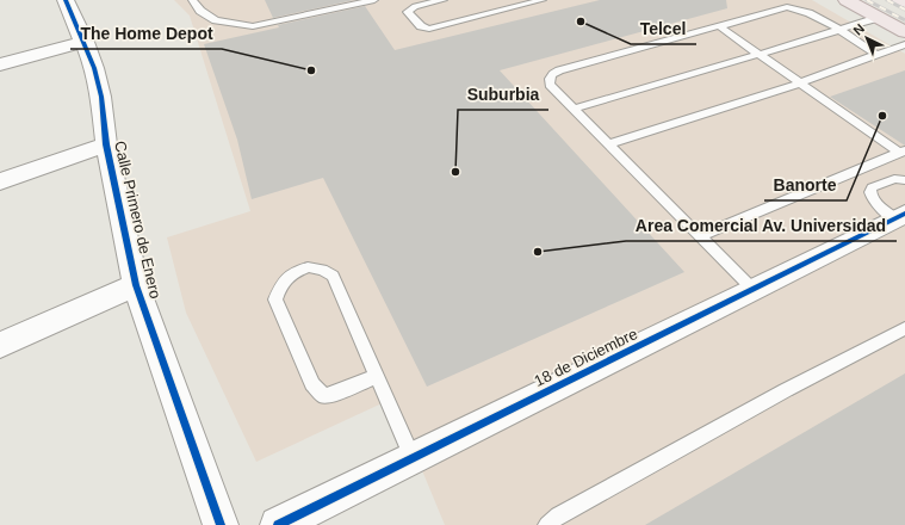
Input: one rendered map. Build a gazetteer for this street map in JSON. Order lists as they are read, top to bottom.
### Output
{
  "streets": {
    "street": ["Calle Primero de Enero", "18 de Diciembre"]
  },
  "places": [
    "Telcel",
    "The Home Depot",
    "Banorte",
    "Suburbia",
    "Area Comercial Av. Universidad"
  ],
  "north": "top left"
}
